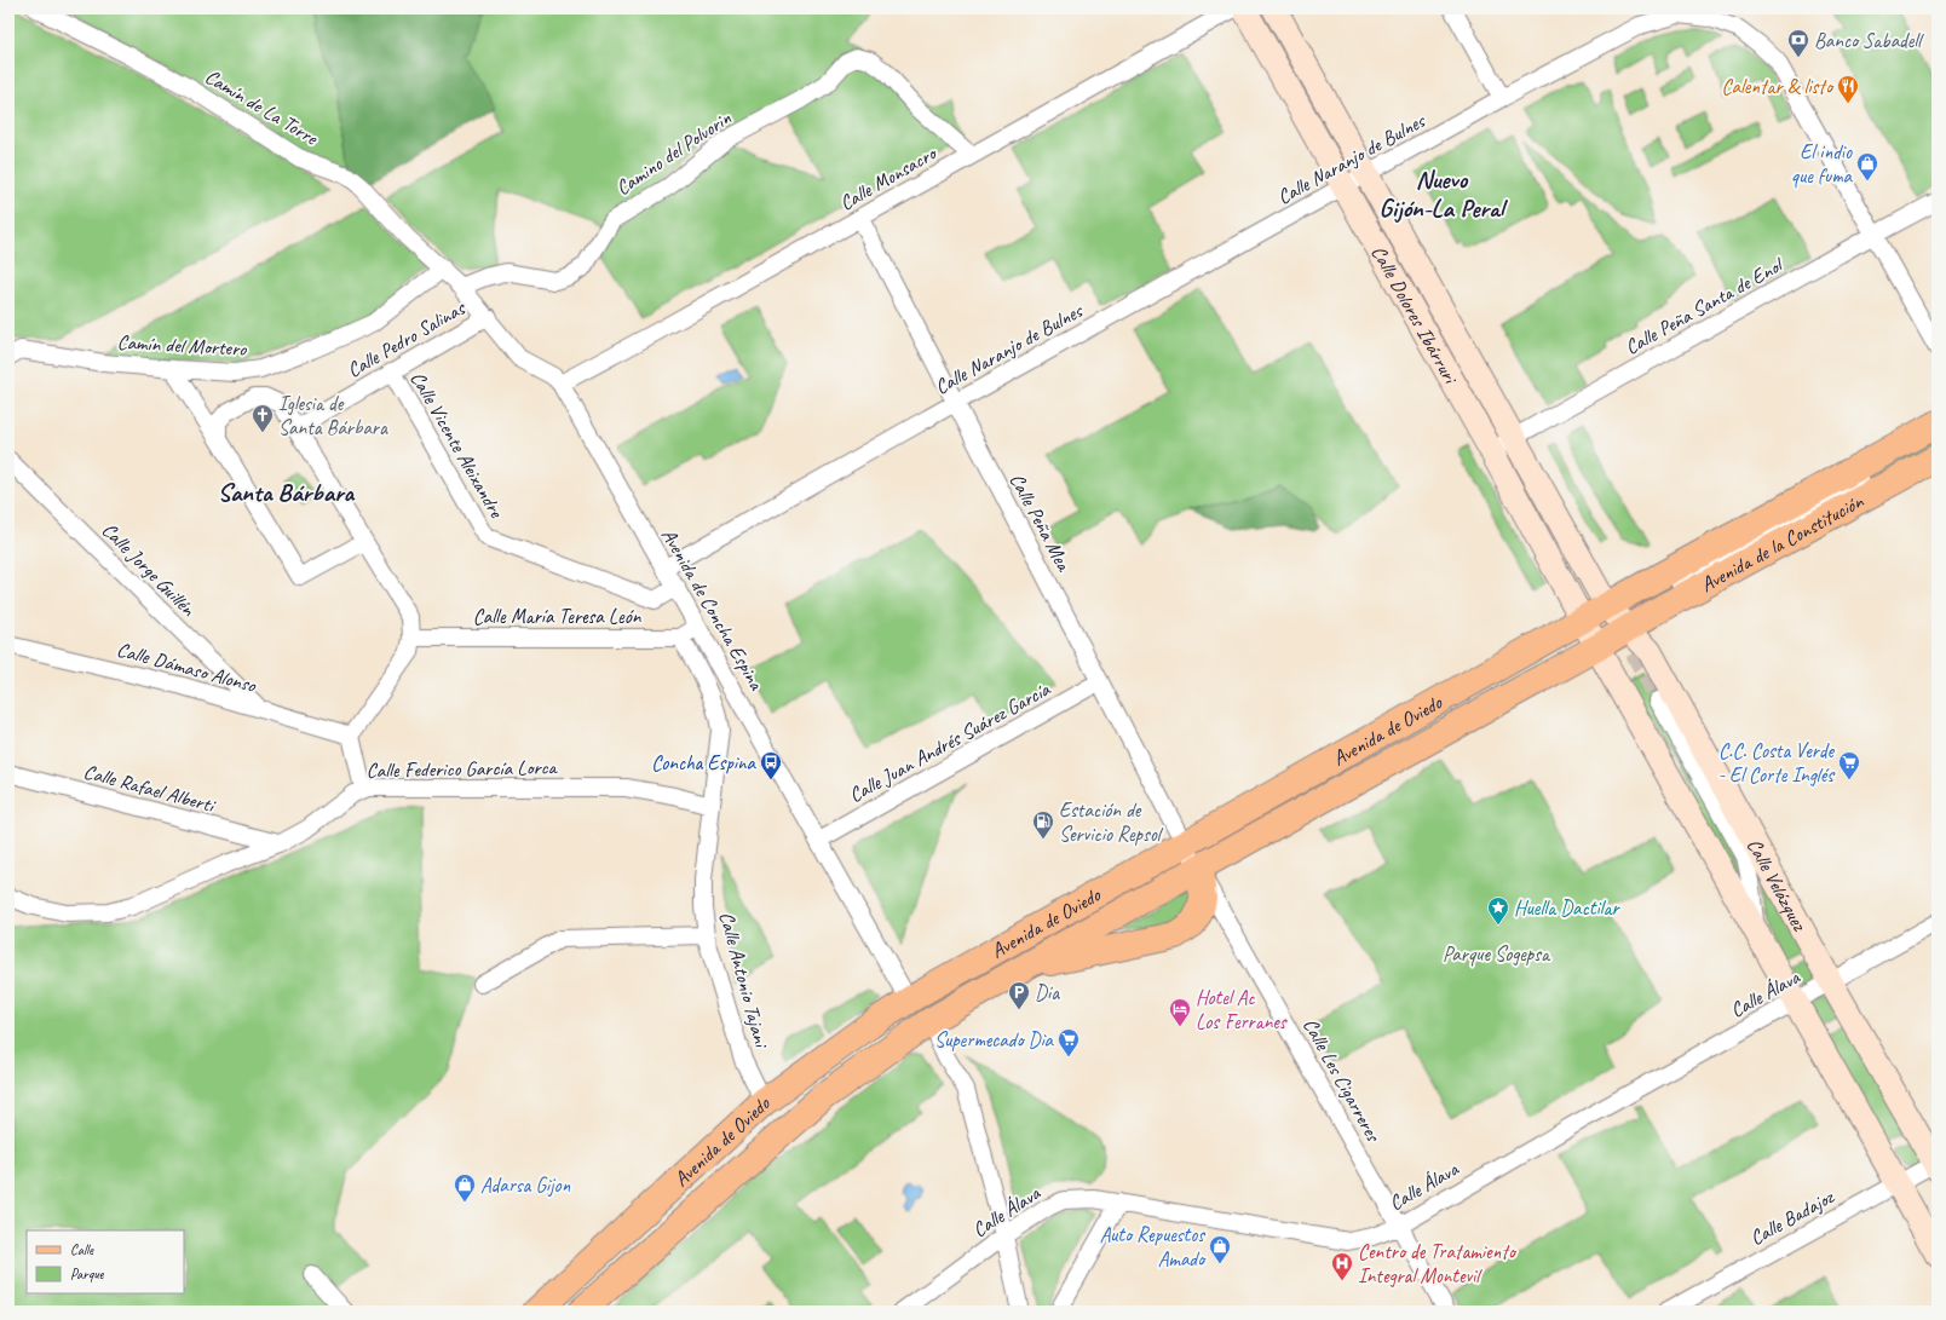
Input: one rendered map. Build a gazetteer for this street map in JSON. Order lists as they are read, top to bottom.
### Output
{
  "streets": {
    "main road": ["Avenida de la Constitución", "Avenida de Oviedo"],
    "street": [
      "Camín de La Torre",
      "Camino del Polvorin",
      "Calle Naranjo de Bulnes",
      "Calle Monsacro",
      "Calle Peña Santa de Enol",
      "Calle Dolores Ibárruri",
      "Calle Pedro Salinas",
      "Camín del Mortero",
      "Calle Vicente Aleixandre",
      "Calle Peña Mea",
      "Calle Jorge Guillén",
      "Avenida de Concha Espina",
      "Calle María Teresa León",
      "Calle Dámaso Alonso",
      "Calle Juan Andrés Suárez García",
      "Calle Federico García Lorca",
      "Calle Rafael Alberti",
      "Calle Velázquez",
      "Calle Antonio Tajani",
      "Calle Álava",
      "Calle Les Cigarreres",
      "Calle Badajoz"
    ]
  },
  "crossings": [
    ["Camín de La Torre", "Camín del Mortero"],
    ["Camín de La Torre", "Avenida de Concha Espina"],
    ["Camino del Polvorin", "Calle Monsacro"],
    ["Camino del Polvorin", "Avenida de Concha Espina"],
    ["Calle Naranjo de Bulnes", "Calle Peña Santa de Enol"],
    ["Calle Naranjo de Bulnes", "Calle Dolores Ibárruri"],
    ["Calle Naranjo de Bulnes", "Calle Peña Mea"],
    ["Calle Naranjo de Bulnes", "Avenida de Concha Espina"],
    ["Calle Monsacro", "Calle Peña Mea"],
    ["Calle Monsacro", "Avenida de Concha Espina"],
    ["Calle Peña Santa de Enol", "Calle Dolores Ibárruri"],
    ["Calle Dolores Ibárruri", "Avenida de la Constitución"],
    ["Calle Dolores Ibárruri", "Avenida de Oviedo"],
    ["Calle Dolores Ibárruri", "Calle Velázquez"],
    ["Calle Pedro Salinas", "Calle Vicente Aleixandre"],
    ["Calle Pedro Salinas", "Avenida de Concha Espina"],
    ["Camín del Mortero", "Avenida de Concha Espina"],
    ["Calle Vicente Aleixandre", "Avenida de Concha Espina"],
    ["Calle Peña Mea", "Avenida de Oviedo"],
    ["Calle Peña Mea", "Calle Juan Andrés Suárez García"],
    ["Calle Peña Mea", "Calle Les Cigarreres"],
    ["Avenida de la Constitución", "Avenida de Oviedo"],
    ["Avenida de la Constitución", "Calle Velázquez"],
    ["Calle Jorge Guillén", "Calle Dámaso Alonso"],
    ["Avenida de Concha Espina", "Avenida de Oviedo"],
    ["Avenida de Concha Espina", "Calle Juan Andrés Suárez García"],
    ["Calle María Teresa León", "Calle Antonio Tajani"],
    ["Avenida de Oviedo", "Calle Velázquez"],
    ["Avenida de Oviedo", "Calle Antonio Tajani"],
    ["Avenida de Oviedo", "Calle Les Cigarreres"],
    ["Calle Federico García Lorca", "Calle Rafael Alberti"],
    ["Calle Federico García Lorca", "Calle Antonio Tajani"],
    ["Calle Velázquez", "Calle Álava"],
    ["Calle Velázquez", "Calle Badajoz"],
    ["Calle Álava", "Calle Les Cigarreres"]
  ],
  "districts": ["Nuevo Gijón-La Peral", "Santa Bárbara"],
  "parks": ["Parque Sogepsa"],
  "places": {
    "bank": ["Banco Sabadell"],
    "restaurant": ["Calentar & listo"],
    "shop": ["El indio que fuma", "Adarsa Gijon", "Auto Repuestos Amado"],
    "church": ["Iglesia de Santa Bárbara"],
    "bus stop": ["Concha Espina"],
    "supermarket": ["C.C. Costa Verde - El Corte Inglés", "Supermecado Dia"],
    "fuel station": ["Estación de Servicio Repsol"],
    "place": ["Huella Dactilar"],
    "parking": ["Dia"],
    "hotel": ["Hotel Ac Los Ferranes"],
    "hospital": ["Centro de Tratamiento Integral Montevil"]
  },
  "legend": ["Calle", "Parque"]
}
